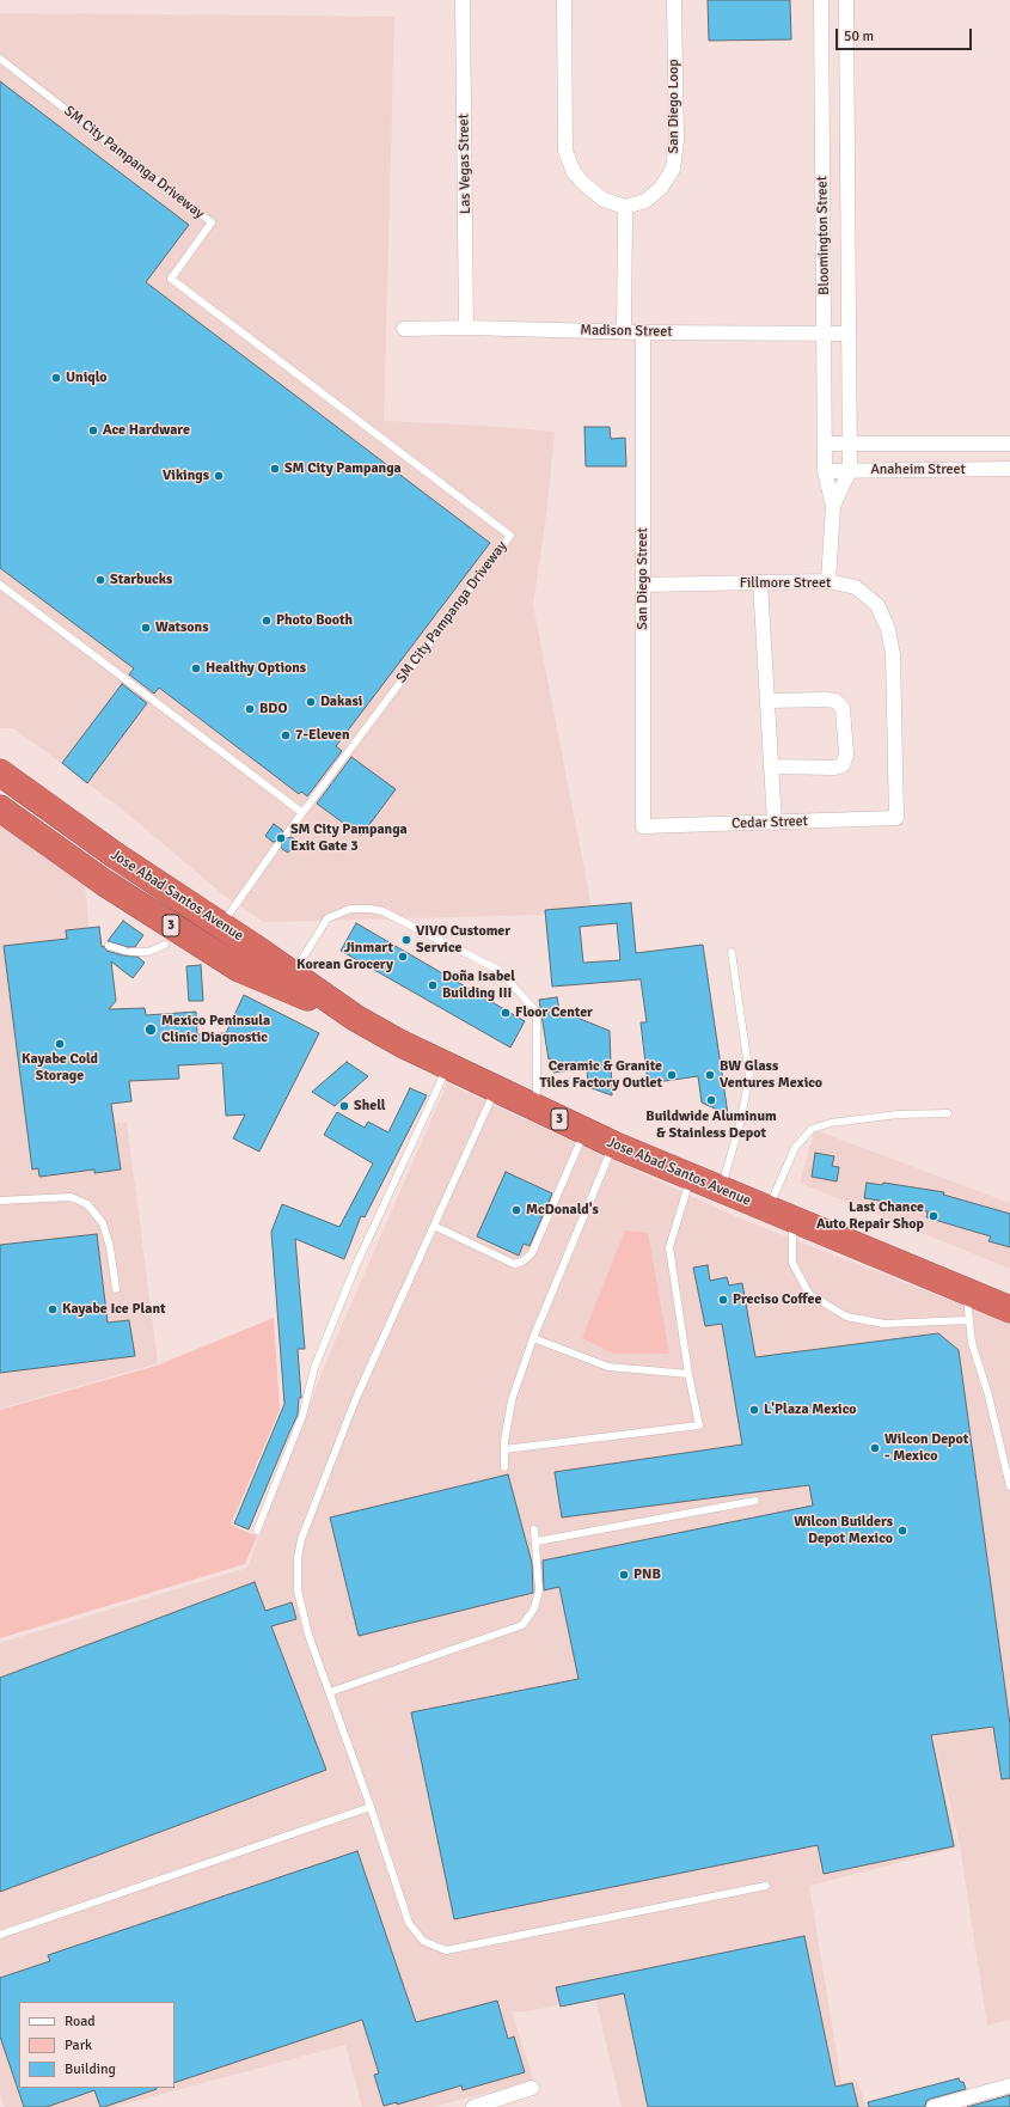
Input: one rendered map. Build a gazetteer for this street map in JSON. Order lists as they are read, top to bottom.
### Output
{
  "streets": {
    "highway": ["Jose Abad Santos Avenue", "3"],
    "street": [
      "San Diego Loop",
      "Las Vegas Street",
      "Bloomington Street",
      "Madison Street",
      "Anaheim Street",
      "San Diego Street",
      "Fillmore Street",
      "Cedar Street"
    ],
    "lane": ["SM City Pampanga Driveway"]
  },
  "crossings": [
    ["Las Vegas Street", "Madison Street"],
    ["Bloomington Street", "Madison Street"],
    ["Bloomington Street", "Anaheim Street"],
    ["Madison Street", "San Diego Street"],
    ["San Diego Street", "Fillmore Street"],
    ["San Diego Street", "Cedar Street"],
    ["Fillmore Street", "Cedar Street"]
  ],
  "places": [
    "Uniqlo",
    "Ace Hardware",
    "SM City Pampanga",
    "Vikings",
    "Starbucks",
    "Photo Booth",
    "Watsons",
    "Healthy Options",
    "Dakasi",
    "BDO",
    "7-Eleven",
    "SM City Pampanga Exit Gate 3",
    "VIVO Customer Service",
    "Jinmart Korean Grocery",
    "Doña Isabel Building III",
    "Floor Center",
    "Mexico Peninsula Clinic Diagnostic",
    "Kayabe Cold Storage",
    "Ceramic & Granite Tiles Factory Outlet",
    "BW Glass Ventures Mexico",
    "Buildwide Aluminum & Stainless Depot",
    "Shell",
    "McDonald's",
    "Last Chance Auto Repair Shop",
    "Preciso Coffee",
    "Kayabe Ice Plant",
    "L'Plaza Mexico",
    "Wilcon Depot - Mexico",
    "Wilcon Builders Depot Mexico",
    "PNB"
  ],
  "legend": ["Road", "Park", "Building"],
  "scale_bar": "50 m"
}
